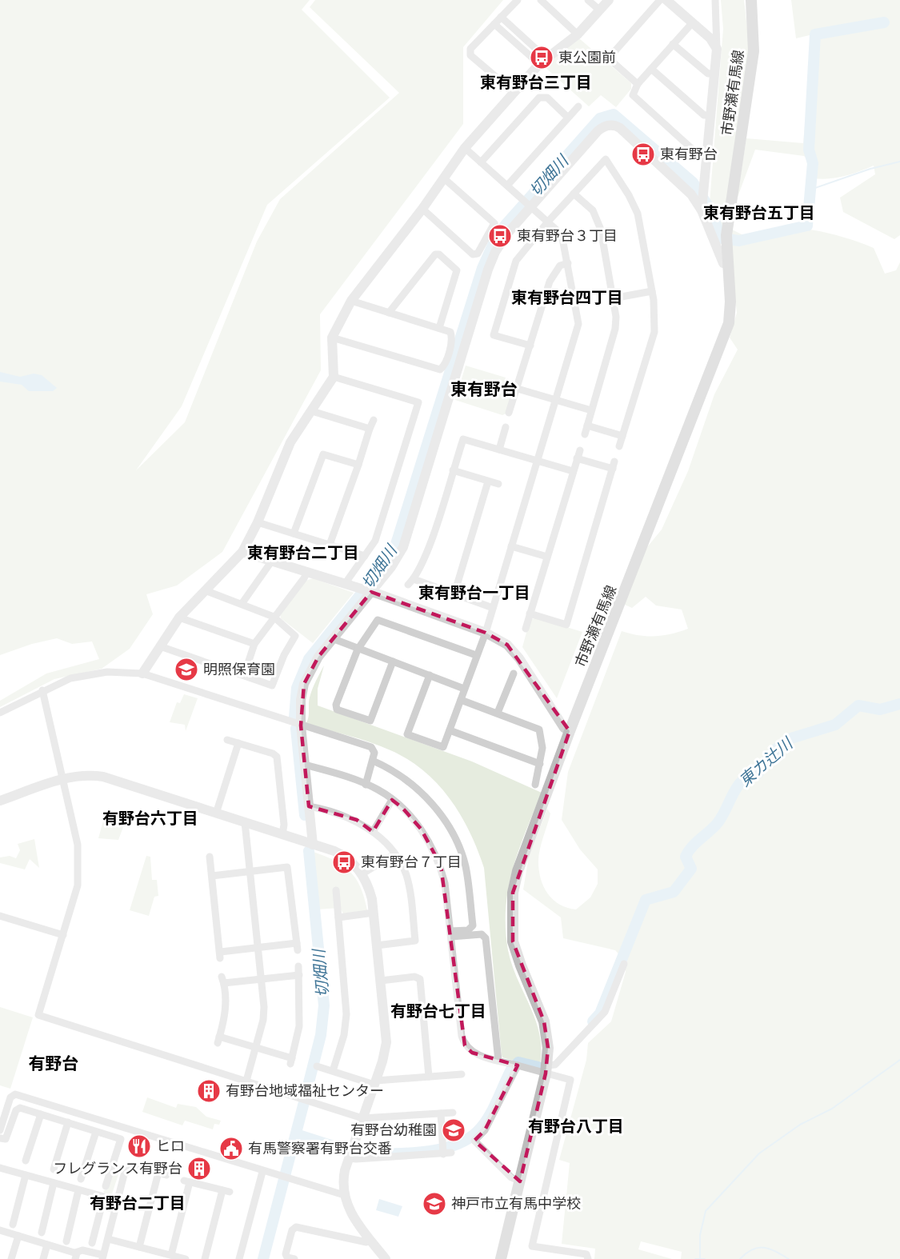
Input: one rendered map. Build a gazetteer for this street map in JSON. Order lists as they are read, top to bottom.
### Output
{
  "streets": {
    "main road": ["市野瀬有馬線"]
  },
  "districts": [
    "東有野台三丁目",
    "東有野台五丁目",
    "東有野台四丁目",
    "東有野台",
    "東有野台二丁目",
    "東有野台一丁目",
    "有野台六丁目",
    "有野台七丁目",
    "有野台",
    "有野台八丁目",
    "有野台二丁目"
  ],
  "water": ["切畑川", "東カ辻川"],
  "places": {
    "bus stop": [
      "東公園前",
      "東有野台",
      "東有野台３丁目",
      "東有野台７丁目"
    ],
    "school or university": ["明照保育園", "有野台幼稚園", "神戸市立有馬中学校"],
    "building": ["有野台地域福祉センター", "フレグランス有野台"],
    "restaurant": ["ヒロ"],
    "public building": ["有馬警察署有野台交番"]
  }
}
